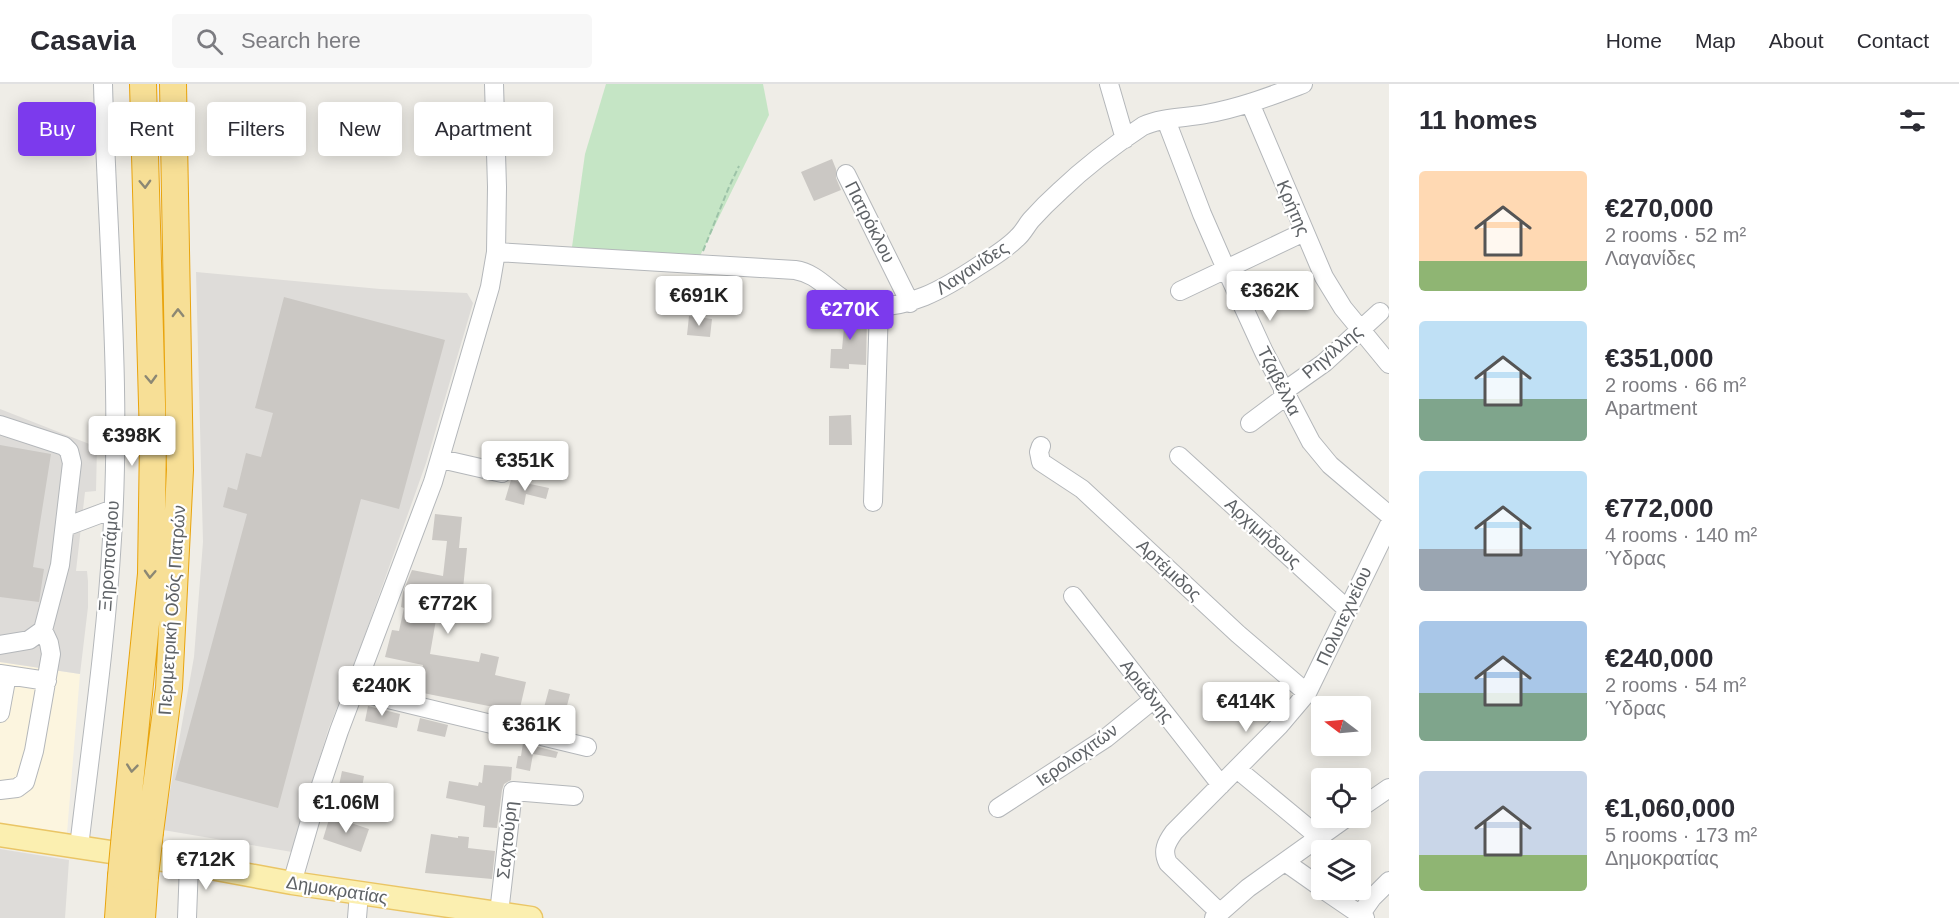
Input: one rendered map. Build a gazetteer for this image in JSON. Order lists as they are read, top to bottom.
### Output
{
  "streets": {
    "highway": ["Περιμετρική Οδός Πατρών"],
    "main road": ["Δημοκρατίας"],
    "street": [
      "Κρήτης",
      "Πατρόκλου",
      "Λαγανίδες",
      "Ρηγίλλης",
      "Τζαβέλλα",
      "Αρχιμήδους",
      "Ξηροποτάμου",
      "Αρτέμιδος",
      "Πολυτεχνείου",
      "Αριάδνης",
      "Ιερολοχιτών",
      "Σαχτούρη"
    ]
  },
  "crossings": [
    ["Κρήτης", "Λαγανίδες"],
    ["Κρήτης", "Ρηγίλλης"],
    ["Πατρόκλου", "Λαγανίδες"],
    ["Λαγανίδες", "Τζαβέλλα"],
    ["Ρηγίλλης", "Τζαβέλλα"],
    ["Αρχιμήδους", "Πολυτεχνείου"],
    ["Ξηροποτάμου", "Δημοκρατίας"],
    ["Αρτέμιδος", "Πολυτεχνείου"],
    ["Πολυτεχνείου", "Αριάδνης"],
    ["Αριάδνης", "Ιερολοχιτών"],
    ["Σαχτούρη", "Δημοκρατίας"]
  ],
  "north": "left",
  "page": {
    "header": "Casavia",
    "search": "Search here",
    "nav": [
      "Home",
      "Map",
      "About",
      "Contact"
    ],
    "heading": "11 homes",
    "chip": [
      "Buy",
      "Rent",
      "Filters",
      "New",
      "Apartment"
    ],
    "list": [
      {
        "name": "€270,000",
        "note": "2 rooms · 52 m² · Λαγανίδες"
      },
      {
        "name": "€351,000",
        "note": "2 rooms · 66 m² · Apartment"
      },
      {
        "name": "€772,000",
        "note": "4 rooms · 140 m² · Ύδρας"
      },
      {
        "name": "€240,000",
        "note": "2 rooms · 54 m² · Ύδρας"
      },
      {
        "name": "€1,060,000",
        "note": "5 rooms · 173 m² · Δημοκρατίας"
      }
    ],
    "price": [
      "€362K",
      "€691K",
      "€270K",
      "€398K",
      "€351K",
      "€772K",
      "€240K",
      "€414K",
      "€361K",
      "€1.06M",
      "€712K"
    ]
  }
}
